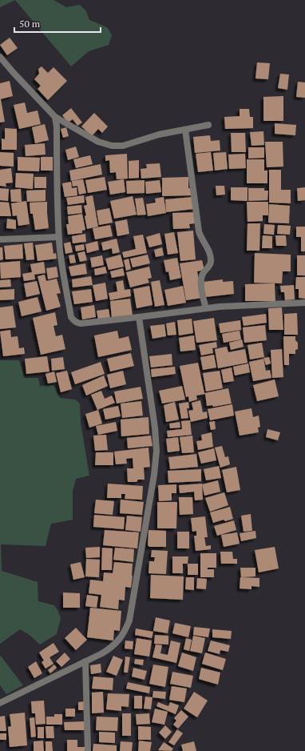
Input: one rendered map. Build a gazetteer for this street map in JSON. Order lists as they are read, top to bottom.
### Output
{
  "scale_bar": "50 m"
}
